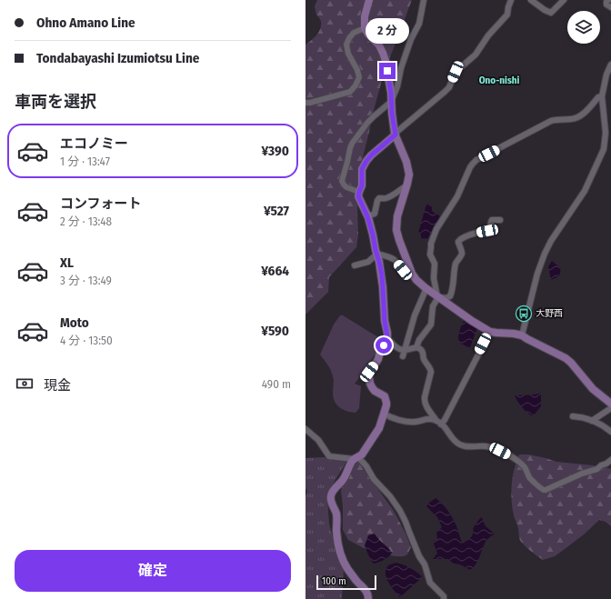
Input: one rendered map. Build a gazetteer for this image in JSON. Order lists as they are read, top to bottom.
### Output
{
  "districts": ["Ono-nishi"],
  "places": {
    "bus stop": ["大野西"]
  },
  "scale_bar": "100 m",
  "page": {
    "banner": ["Ohno Amano Line", "Tondabayashi Izumiotsu Line"],
    "bubble": "2 分",
    "heading": "車両を選択",
    "list": [
      {
        "name": "エコノミー",
        "note": "1 分 · 13:47",
        "value": "¥390"
      },
      {
        "name": "コンフォート",
        "note": "2 分 · 13:48",
        "value": "¥527"
      },
      {
        "name": "XL",
        "note": "3 分 · 13:49",
        "value": "¥664"
      },
      {
        "name": "Moto",
        "note": "4 分 · 13:50",
        "value": "¥590"
      }
    ],
    "pay": ["現金", "490 m"],
    "buttons": "確定",
    "scale": "100 m"
  }
}
